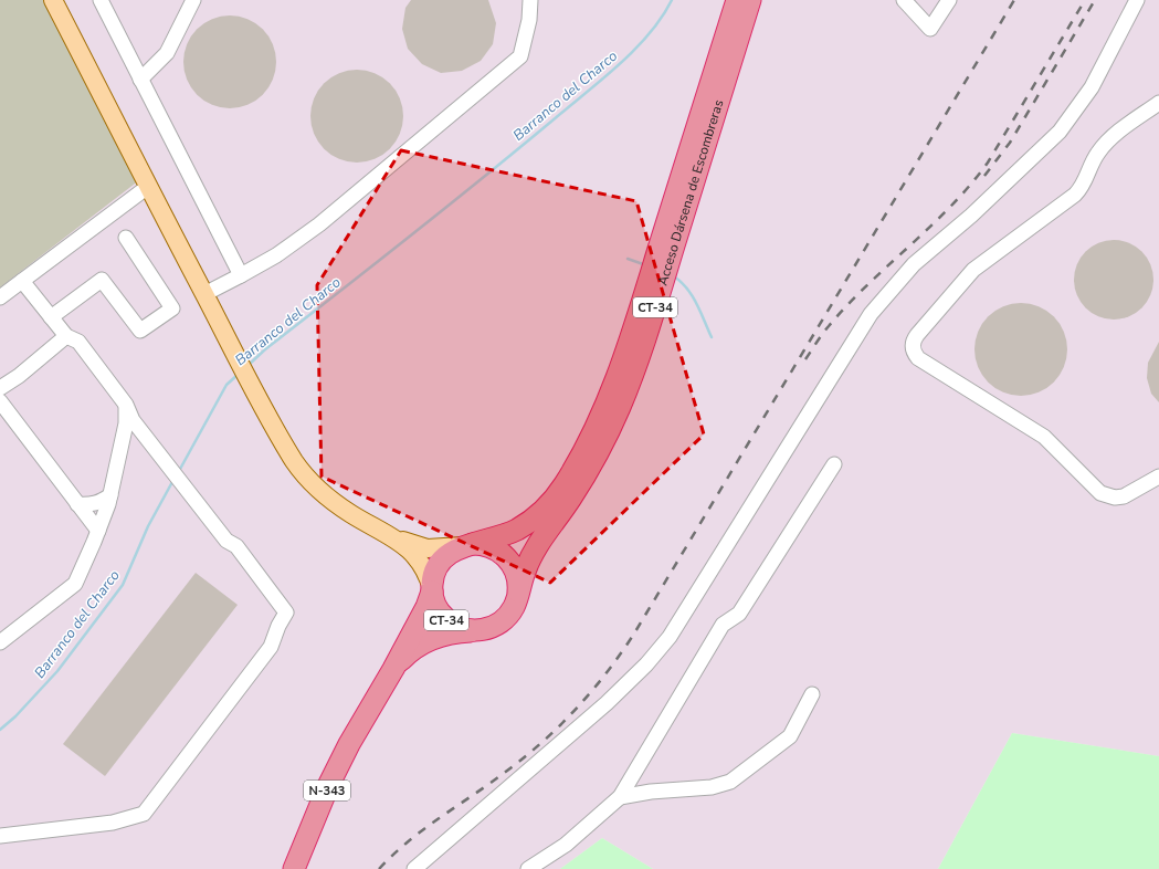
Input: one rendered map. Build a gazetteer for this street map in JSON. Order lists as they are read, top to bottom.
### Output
{
  "streets": {
    "highway": ["Acceso Dársena de Escombreras", "CT-34", "N-343"]
  },
  "crossings": [
    ["Acceso Dársena de Escombreras", "N-343"]
  ],
  "water": ["Barranco del Charco"]
}
